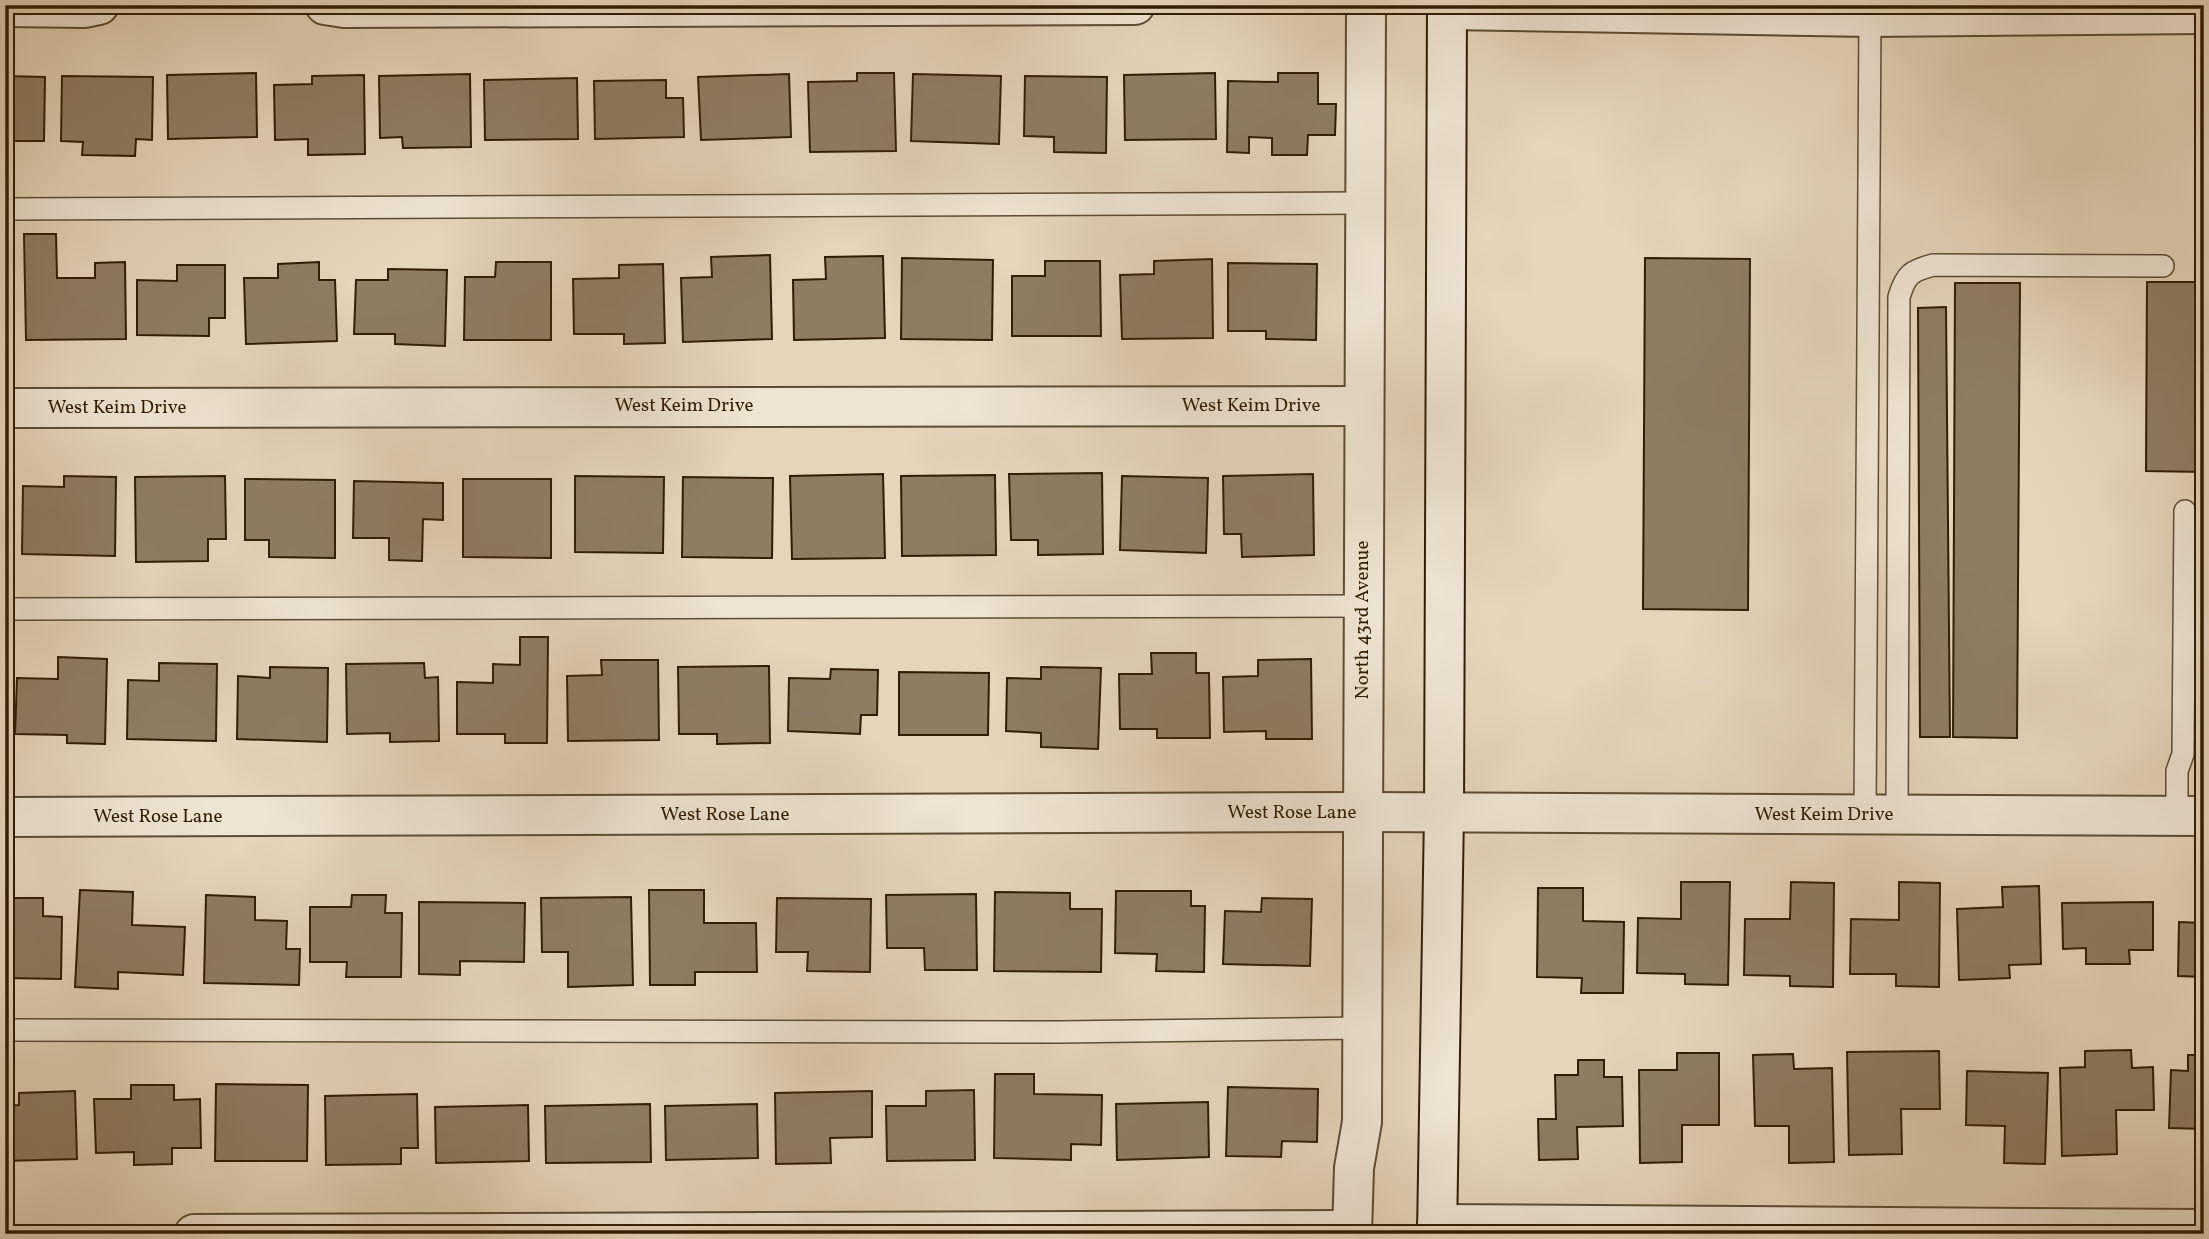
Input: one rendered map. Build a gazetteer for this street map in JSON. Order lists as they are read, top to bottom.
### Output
{
  "streets": {
    "street": ["West Keim Drive", "North 43rd Avenue", "West Rose Lane"]
  },
  "crossings": [
    ["West Keim Drive", "North 43rd Avenue"],
    ["West Keim Drive", "West Rose Lane"],
    ["North 43rd Avenue", "West Rose Lane"]
  ]
}
